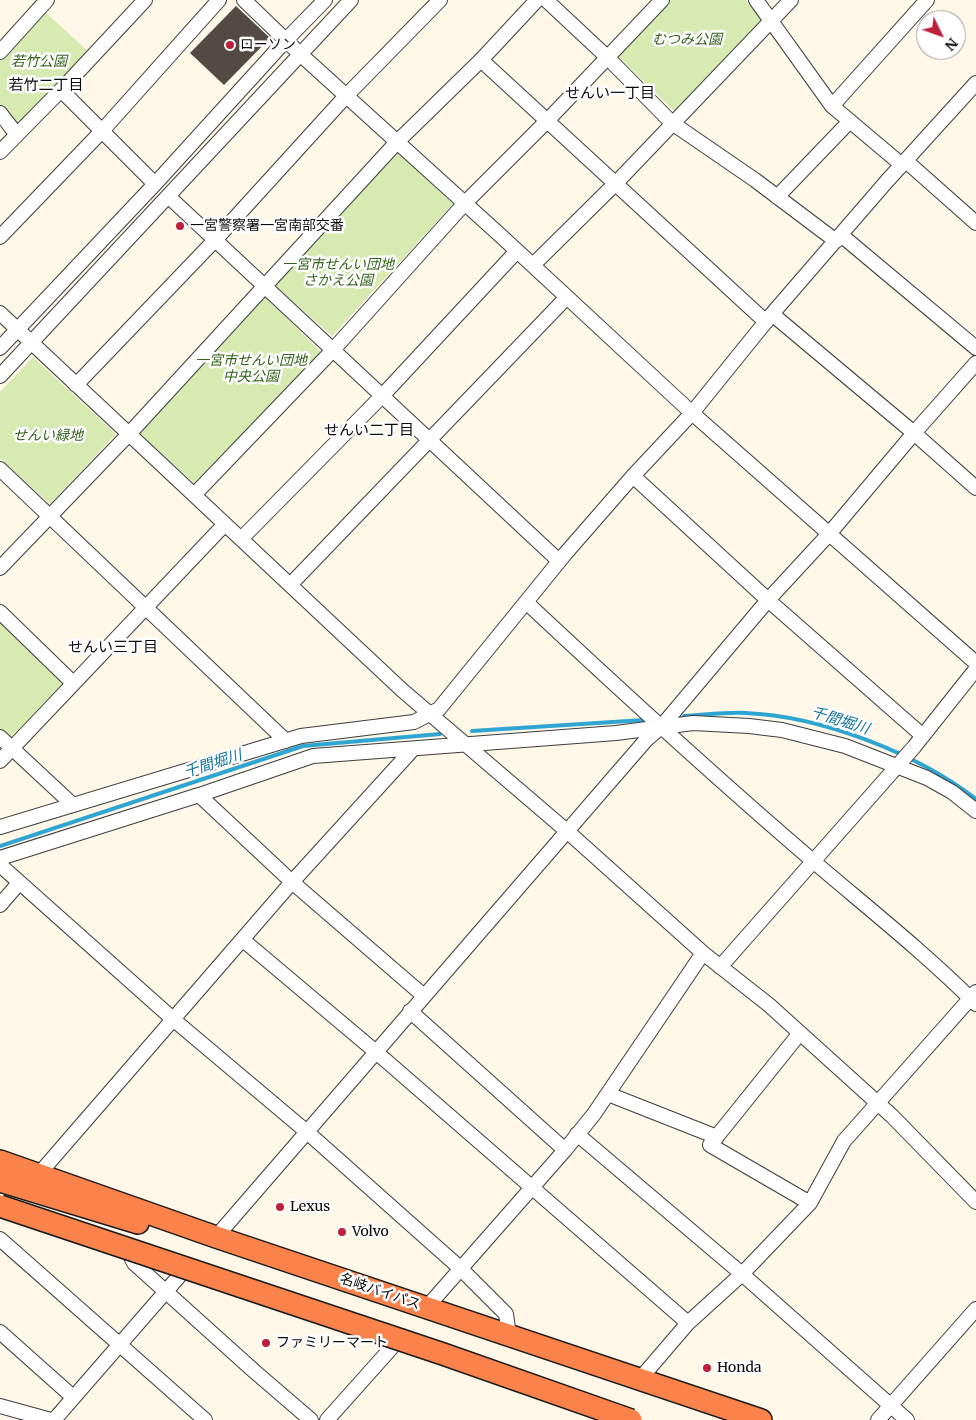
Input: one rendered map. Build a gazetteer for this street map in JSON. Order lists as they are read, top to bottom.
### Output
{
  "streets": {
    "highway": ["名岐バイパス"]
  },
  "districts": [
    "若竹二丁目",
    "せんい一丁目",
    "せんい二丁目",
    "せんい三丁目"
  ],
  "water": ["千間堀川"],
  "parks": [
    "むつみ公園",
    "若竹公園",
    "一宮市せんい団地 さかえ公園",
    "一宮市せんい団地 中央公園",
    "せんい緑地"
  ],
  "places": [
    "ローソン",
    "一宮警察署一宮南部交番",
    "Lexus",
    "Volvo",
    "ファミリーマート",
    "Honda"
  ],
  "north": "bottom right"
}
